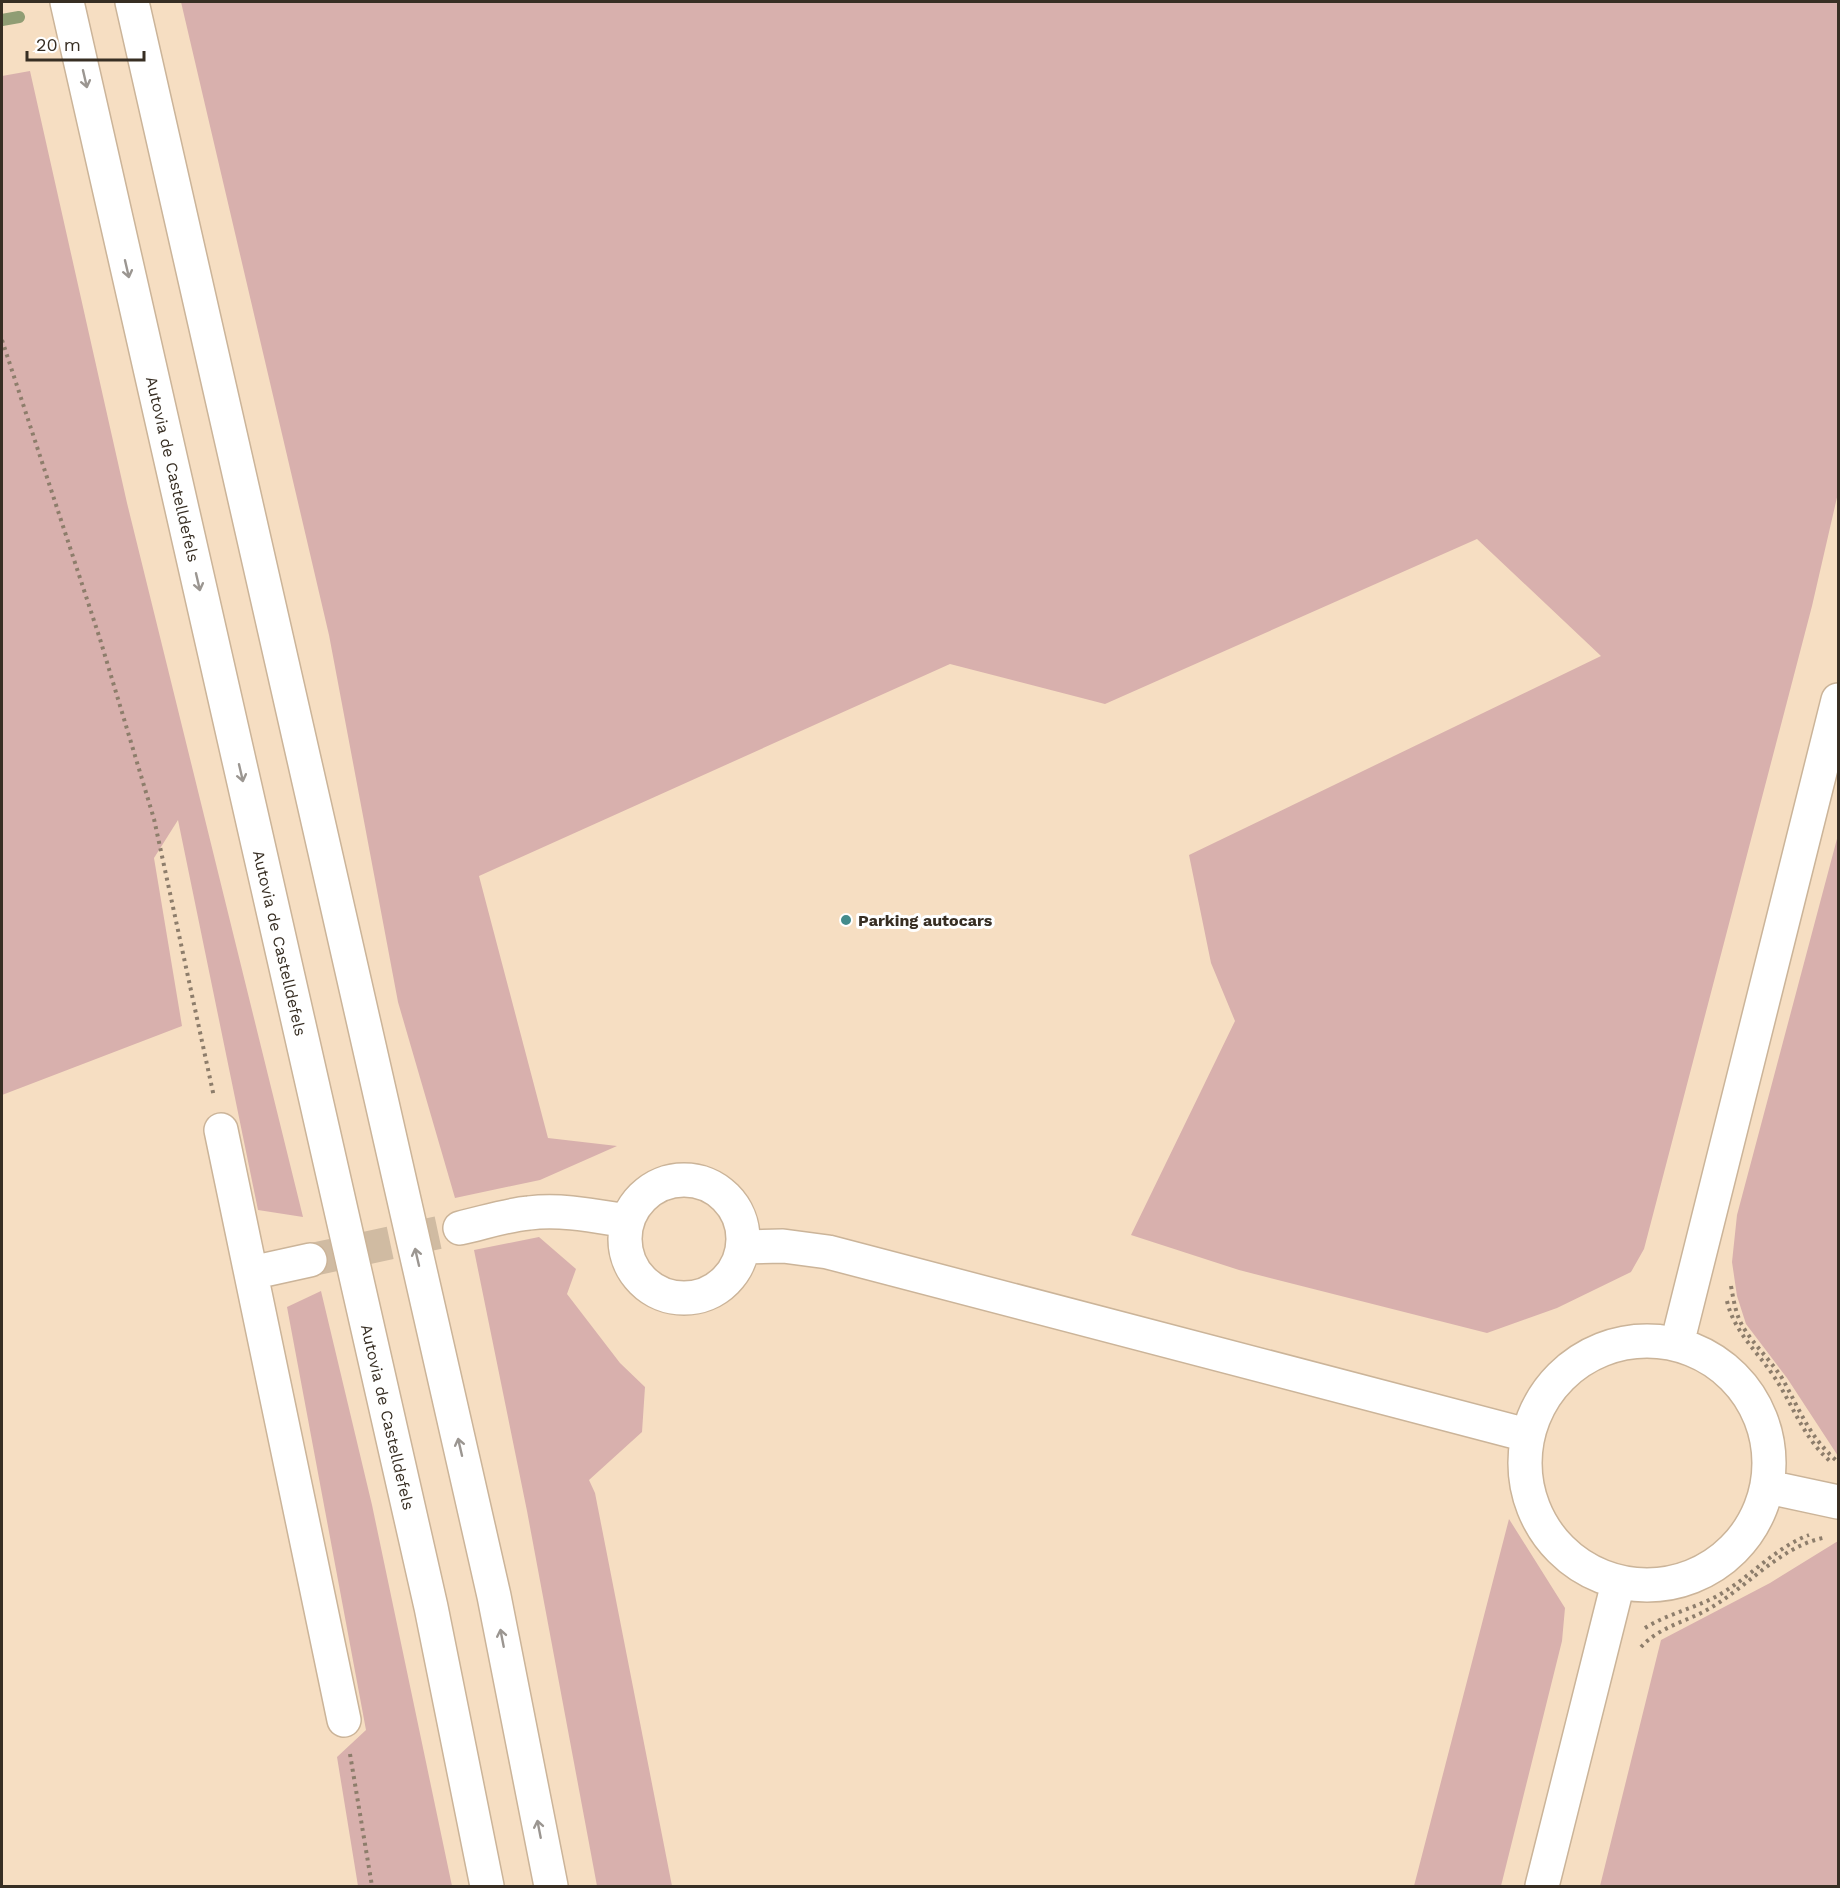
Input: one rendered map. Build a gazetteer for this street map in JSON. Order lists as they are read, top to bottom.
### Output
{
  "streets": {
    "main road": ["Autovia de Castelldefels"]
  },
  "places": ["Parking autocars"],
  "scale_bar": "20 m"
}
